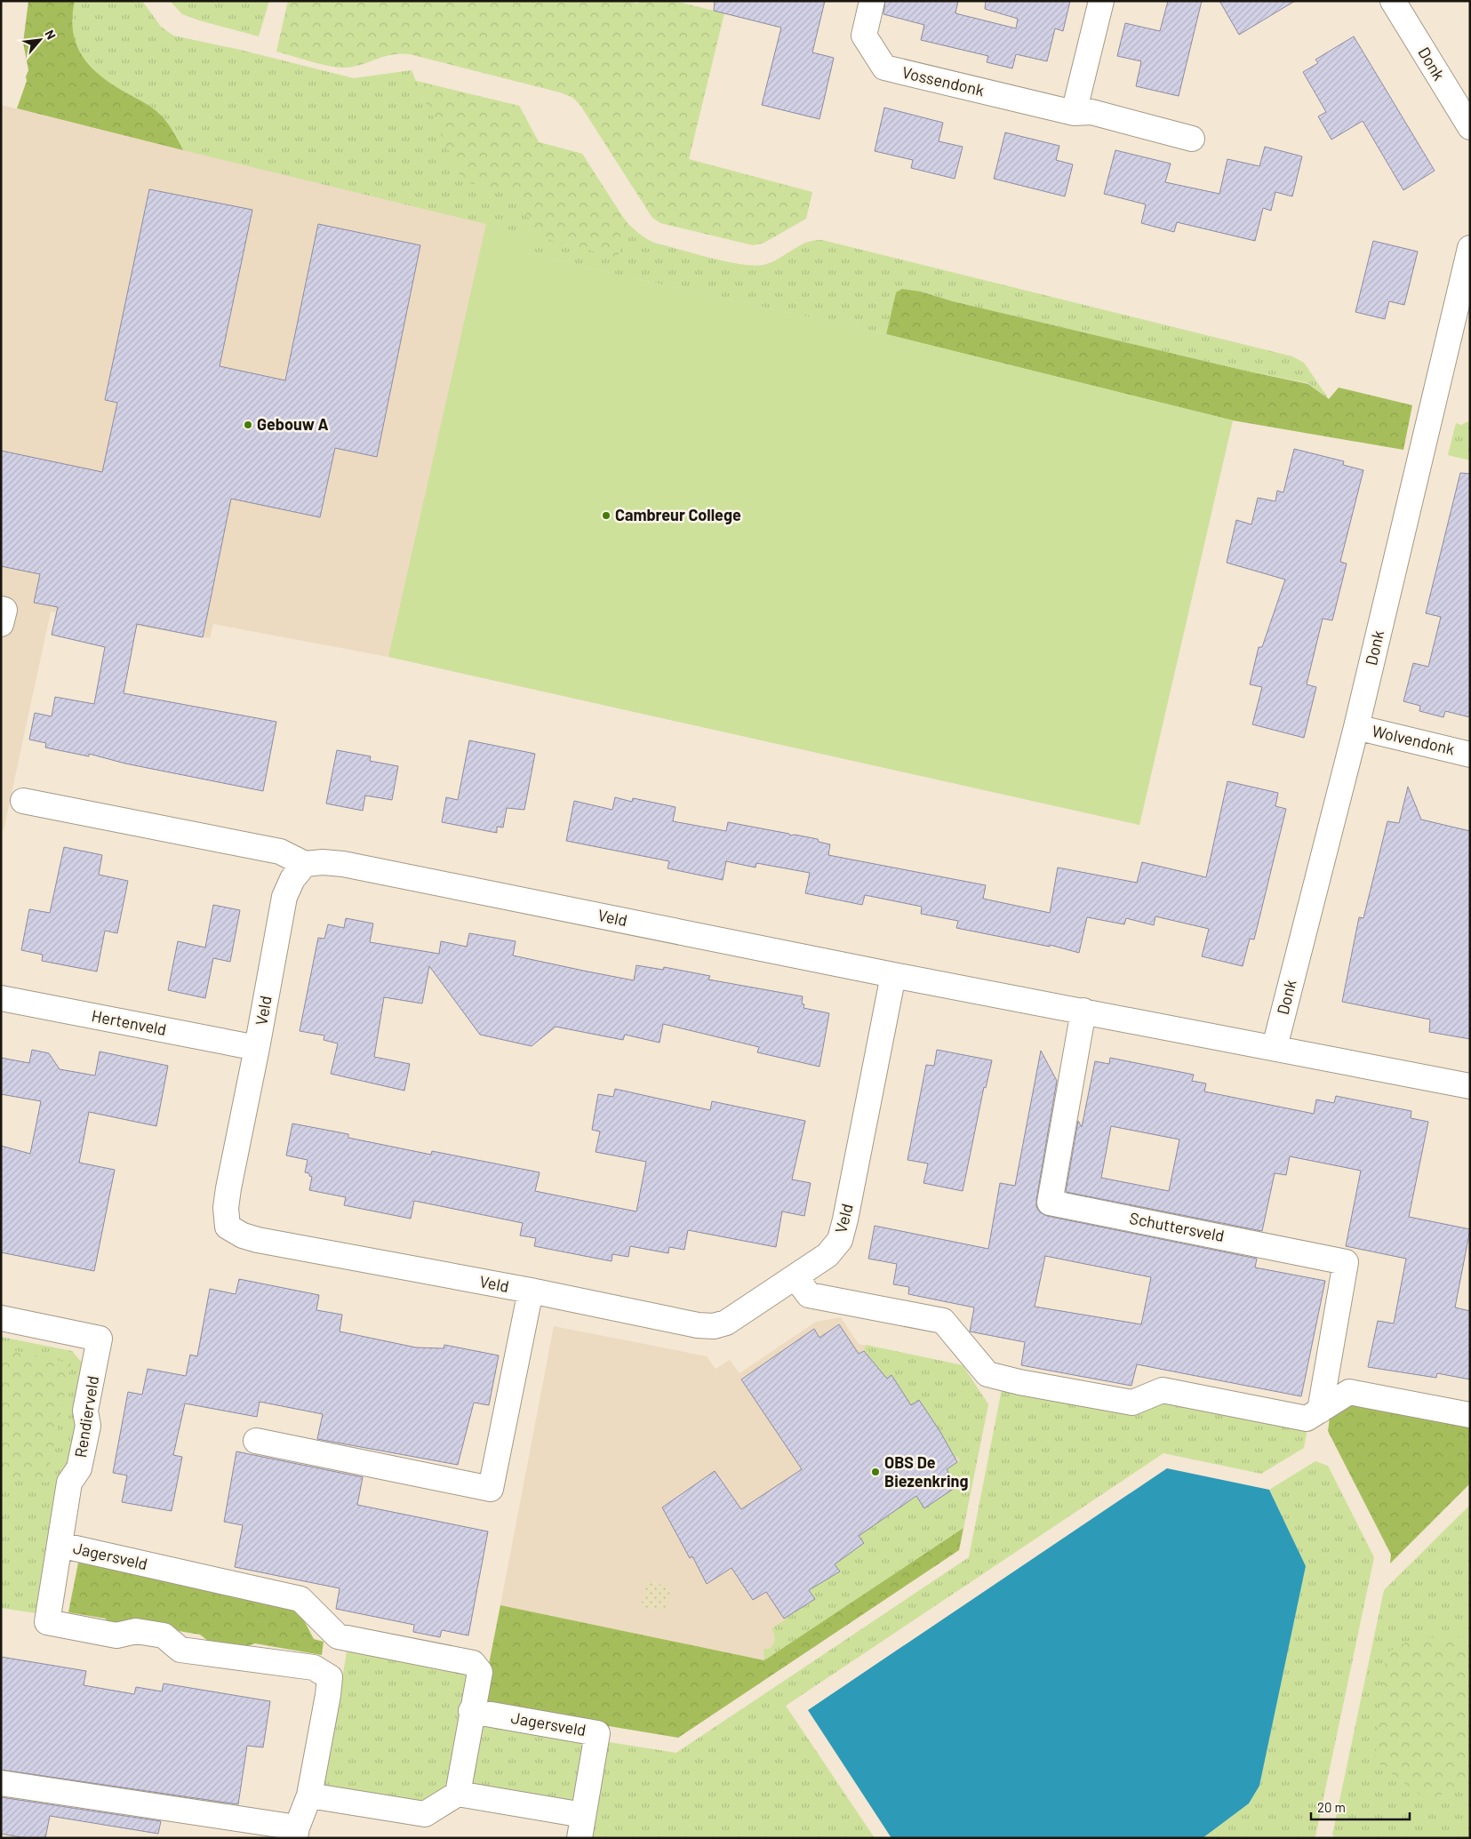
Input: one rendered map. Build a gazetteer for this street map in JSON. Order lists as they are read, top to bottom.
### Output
{
  "streets": {
    "street": [
      "Donk",
      "Vossendonk",
      "Wolvendonk",
      "Veld",
      "Hertenveld",
      "Schuttersveld",
      "Rendierveld",
      "Jagersveld"
    ]
  },
  "crossings": [
    ["Donk", "Wolvendonk"],
    ["Veld", "Hertenveld"],
    ["Veld", "Schuttersveld"],
    ["Rendierveld", "Jagersveld"]
  ],
  "places": ["Gebouw A", "Cambreur College", "OBS De Biezenkring"],
  "scale_bar": "20 m",
  "north": "top right"
}
